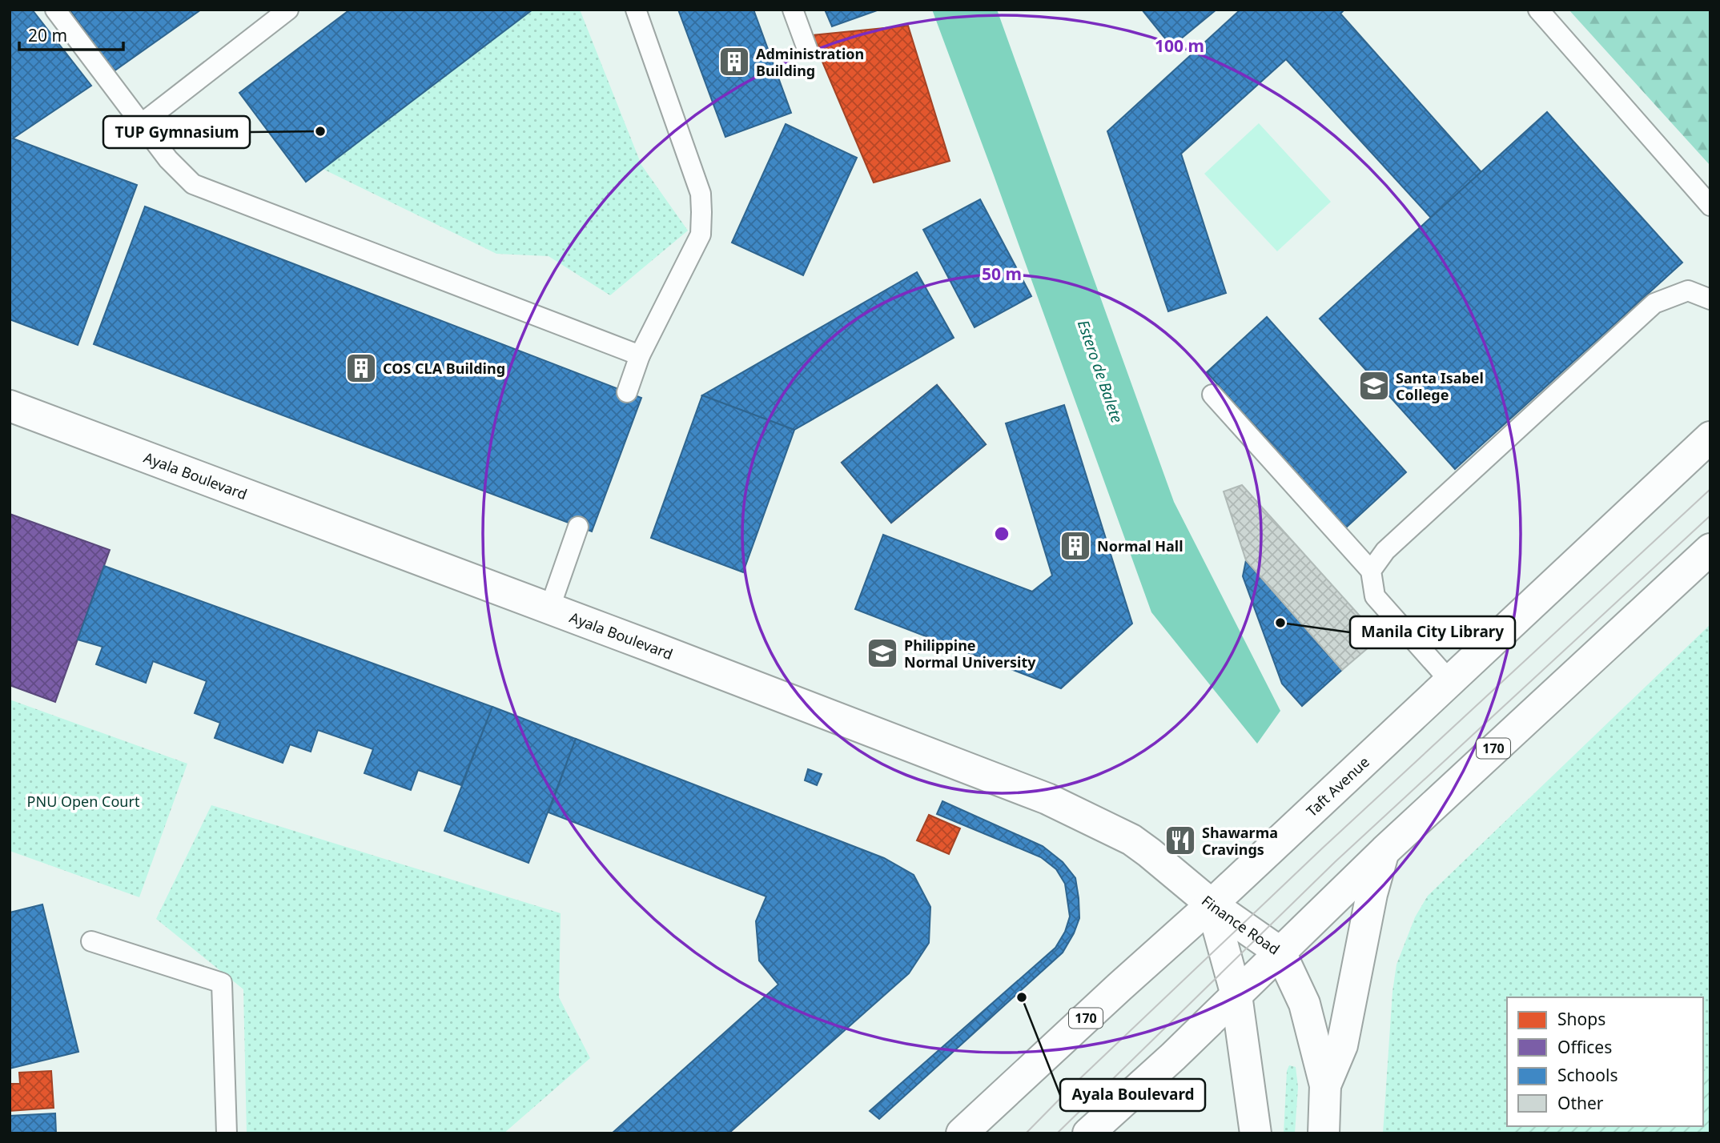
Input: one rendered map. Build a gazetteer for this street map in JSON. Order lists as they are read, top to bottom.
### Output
{
  "streets": {
    "main road": [
      "Ayala Boulevard",
      "170",
      "Taft Avenue",
      "Finance Road"
    ]
  },
  "crossings": [
    ["Ayala Boulevard", "Taft Avenue"],
    ["Ayala Boulevard", "Finance Road"],
    ["170", "Finance Road"],
    ["Taft Avenue", "Finance Road"]
  ],
  "water": ["Estero de Balete"],
  "parks": ["PNU Open Court"],
  "places": {
    "building": ["Administration Building", "COS CLA Building", "Normal Hall"],
    "other": ["TUP Gymnasium", "Manila City Library", "Ayala Boulevard"],
    "school or university": ["Santa Isabel College", "Philippine Normal University"],
    "restaurant": ["Shawarma Cravings"]
  },
  "legend": [
    "Shops",
    "Offices",
    "Schools",
    "Other"
  ],
  "scale_bar": "20 m",
  "rings": ["100 m", "50 m"]
}
